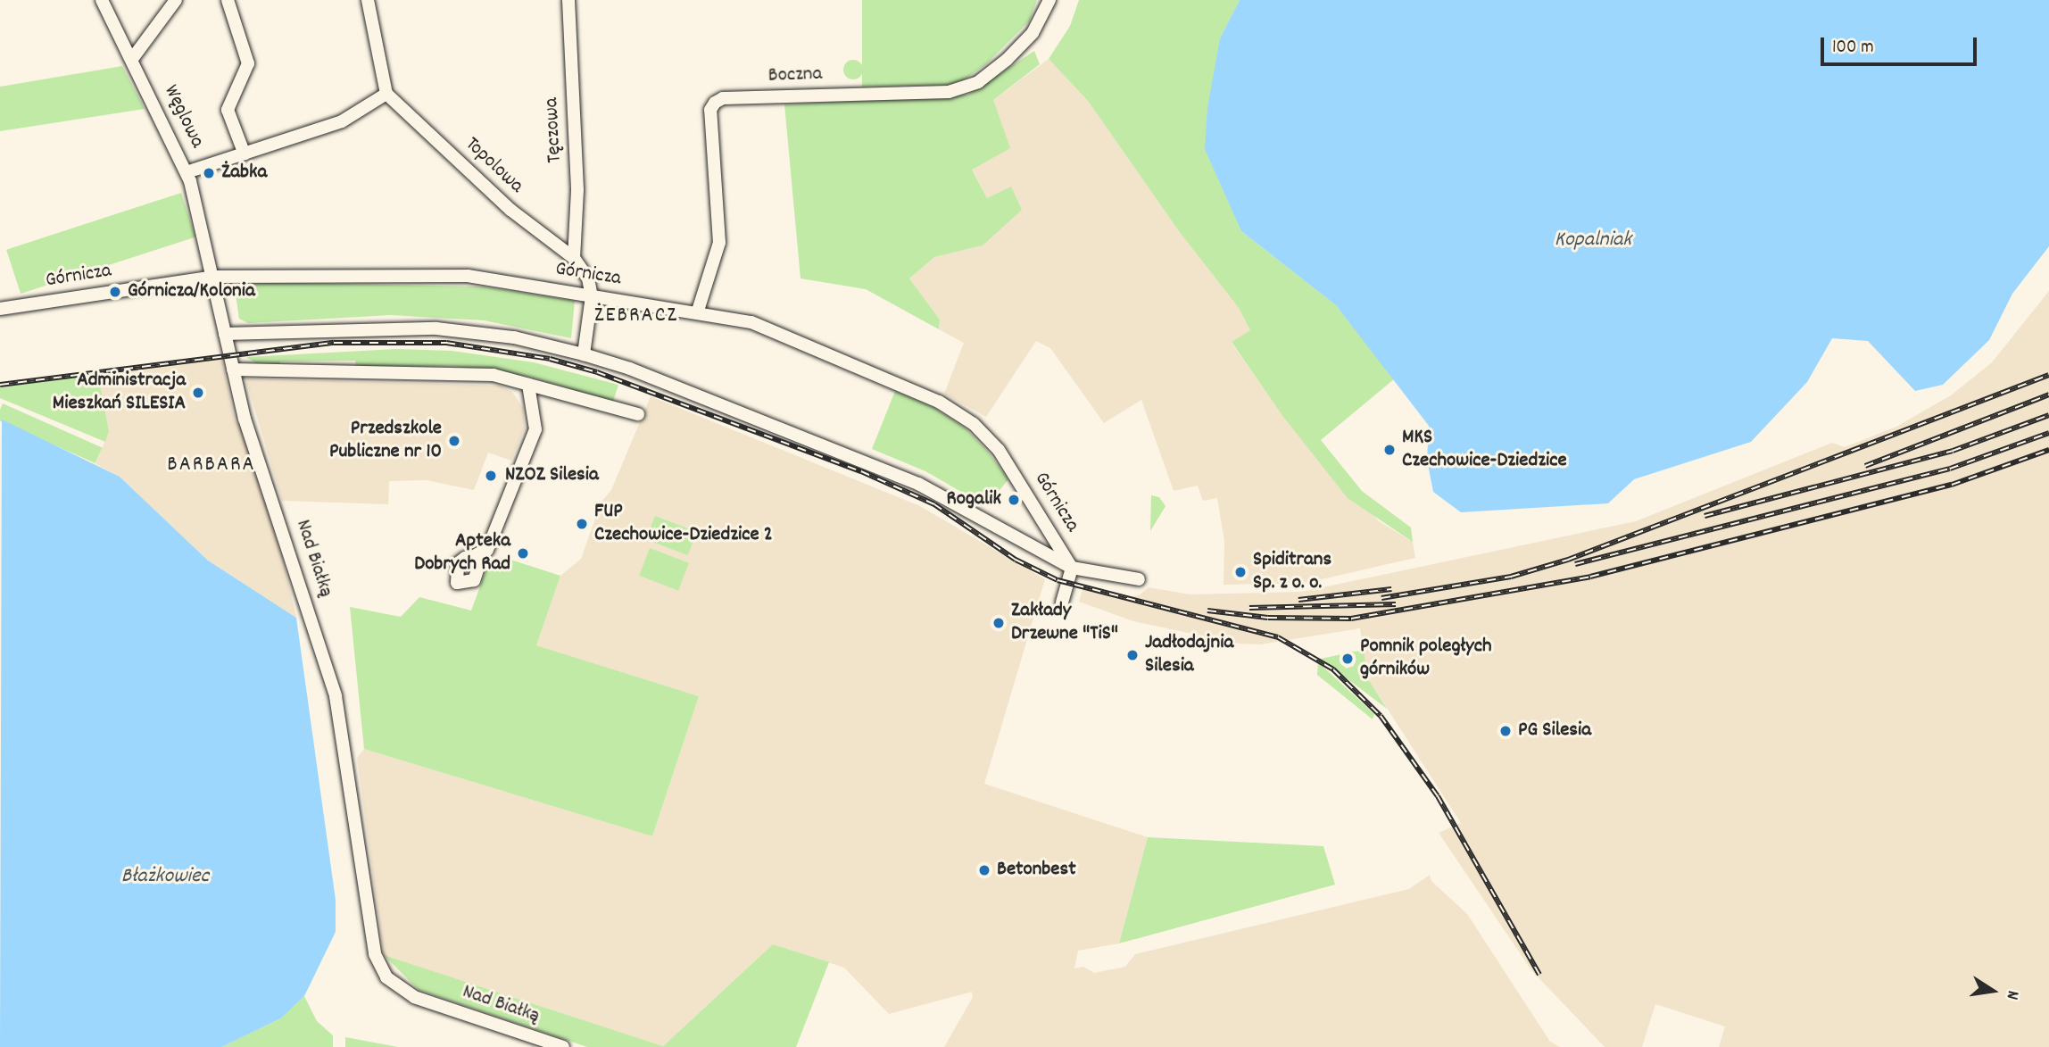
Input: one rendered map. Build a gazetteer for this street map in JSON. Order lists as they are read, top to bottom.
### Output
{
  "streets": {
    "street": [
      "Boczna",
      "Węglowa",
      "Tęczowa",
      "Topolowa",
      "Górnicza",
      "Nad Białką"
    ]
  },
  "crossings": [
    ["Boczna", "Górnicza"],
    ["Węglowa", "Górnicza"],
    ["Węglowa", "Nad Białką"],
    ["Tęczowa", "Topolowa"],
    ["Topolowa", "Górnicza"]
  ],
  "districts": ["ŻEBRACZ", "BARBARA"],
  "water": ["Kopalniak", "Błażkowiec"],
  "places": [
    "Żabka",
    "Górnicza/Kolonia",
    "Administracja Mieszkań SILESIA",
    "Przedszkole Publiczne nr 10",
    "MKS Czechowice-Dziedzice",
    "NZOZ Silesia",
    "Rogalik",
    "FUP Czechowice-Dziedzice 2",
    "Apteka Dobrych Rad",
    "Spiditrans Sp. z o. o.",
    "Zakłady Drzewne \"TiS\"",
    "Jadłodajnia Silesia",
    "Pomnik poległych górników",
    "PG Silesia",
    "Betonbest"
  ],
  "scale_bar": "100 m",
  "north": "right"
}
